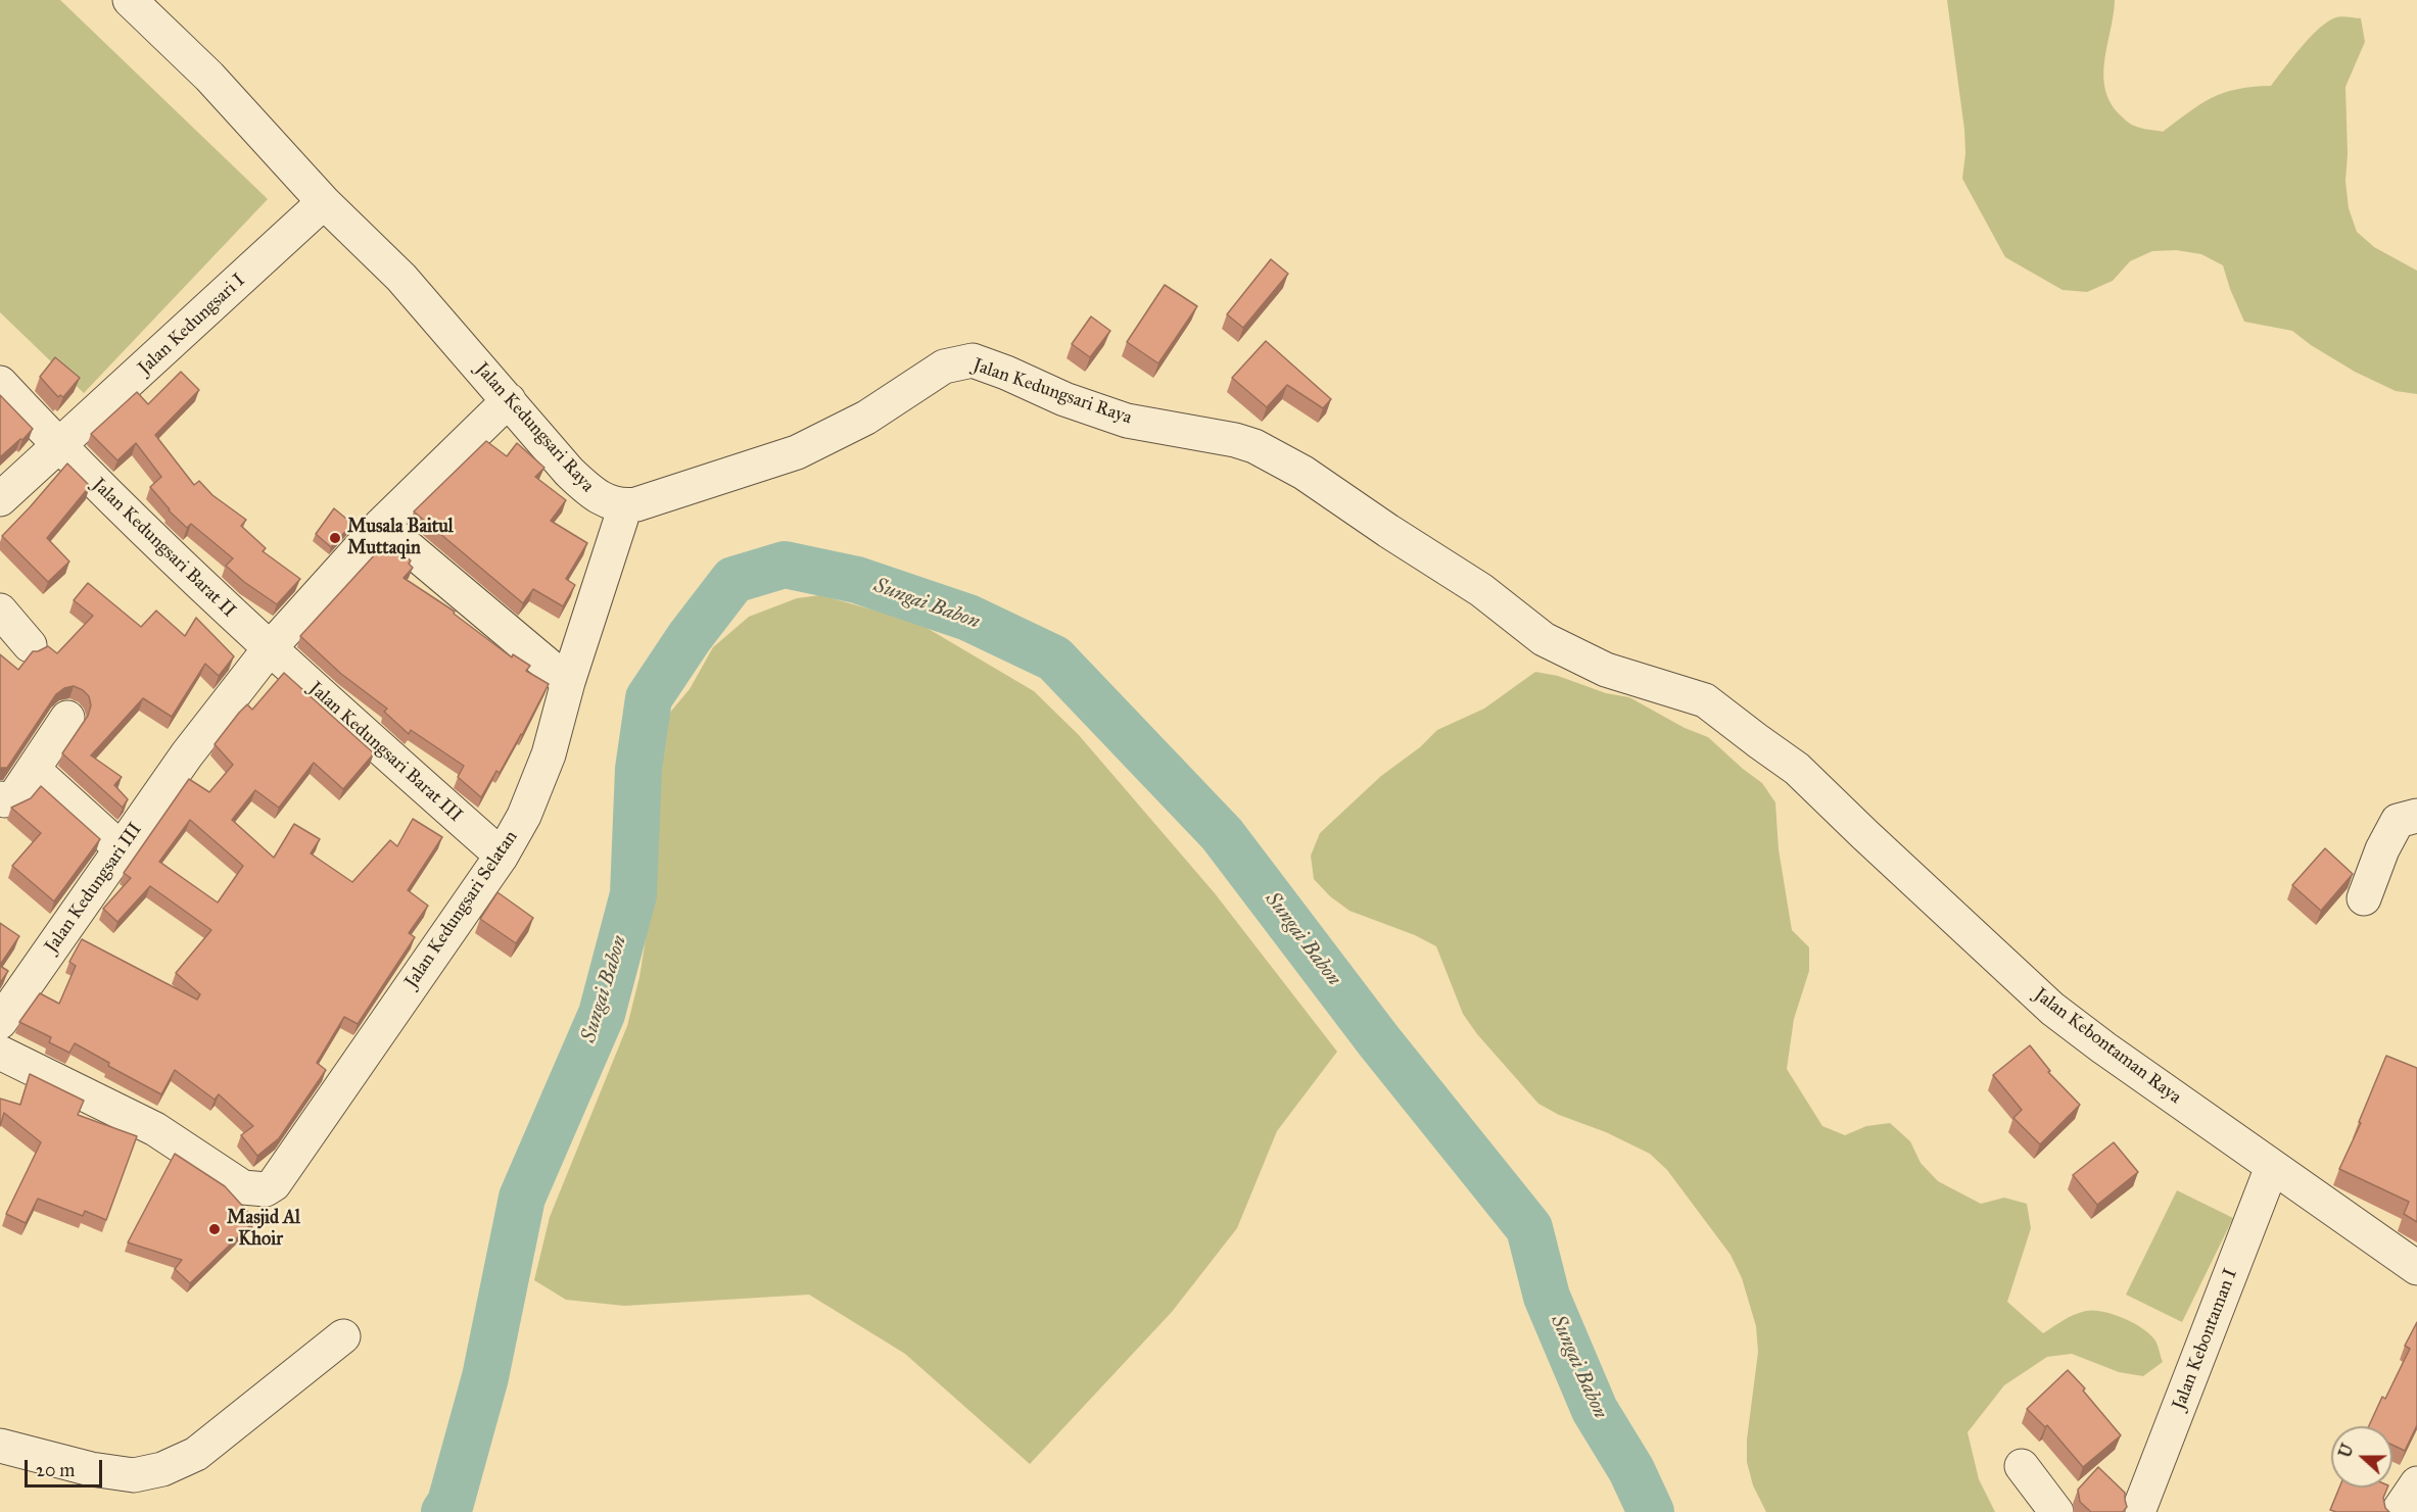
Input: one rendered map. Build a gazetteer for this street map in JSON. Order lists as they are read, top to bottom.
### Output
{
  "streets": {
    "street": [
      "Jalan Kedungsari I",
      "Jalan Kedungsari Raya",
      "Jalan Kedungsari Barat II",
      "Jalan Kedungsari Barat III",
      "Jalan Kedungsari III",
      "Jalan Kedungsari Selatan",
      "Jalan Kebontaman Raya",
      "Jalan Kebontaman I"
    ]
  },
  "crossings": [
    ["Jalan Kedungsari I", "Jalan Kedungsari Raya"],
    ["Jalan Kedungsari I", "Jalan Kedungsari Barat II"],
    ["Jalan Kedungsari Raya", "Jalan Kedungsari III"],
    ["Jalan Kedungsari Raya", "Jalan Kedungsari Selatan"],
    ["Jalan Kedungsari Raya", "Jalan Kebontaman Raya"],
    ["Jalan Kedungsari Barat II", "Jalan Kedungsari Barat III"],
    ["Jalan Kedungsari Barat II", "Jalan Kedungsari III"],
    ["Jalan Kedungsari Barat III", "Jalan Kedungsari III"],
    ["Jalan Kedungsari Barat III", "Jalan Kedungsari Selatan"],
    ["Jalan Kebontaman Raya", "Jalan Kebontaman I"]
  ],
  "water": ["Sungai Babon"],
  "places": ["Musala Baitul Muttaqin", "Masjid Al - Khoir"],
  "scale_bar": "20 m",
  "north": "left"
}
